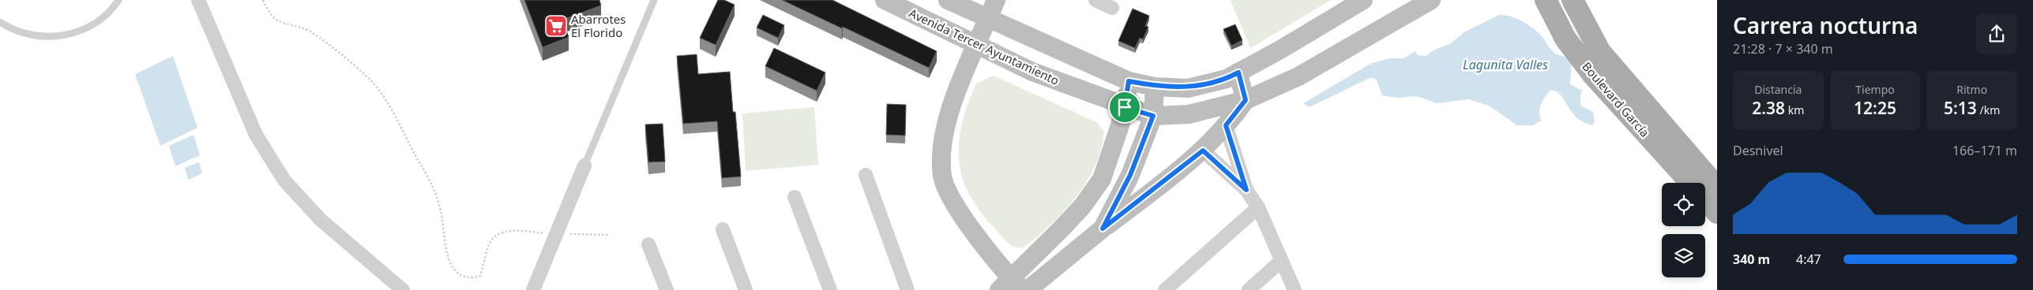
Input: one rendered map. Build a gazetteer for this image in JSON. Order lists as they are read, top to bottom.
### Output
{
  "streets": {
    "main road": ["Avenida Tercer Ayuntamiento", "Boulevard García"]
  },
  "water": ["Lagunita Valles"],
  "places": {
    "supermarket": ["Abarrotes El Florido"]
  },
  "page": {
    "heading": ["Carrera nocturna", "21:28 · 7 × 340 m"],
    "stats": [
      ["Distancia", "2.38 km"],
      ["Tiempo", "12:25"],
      ["Ritmo", "5:13 /km"]
    ],
    "chart": ["Desnivel", "166–171 m"],
    "list": [
      {
        "name": "340 m",
        "note": "4:47"
      }
    ]
  }
}
